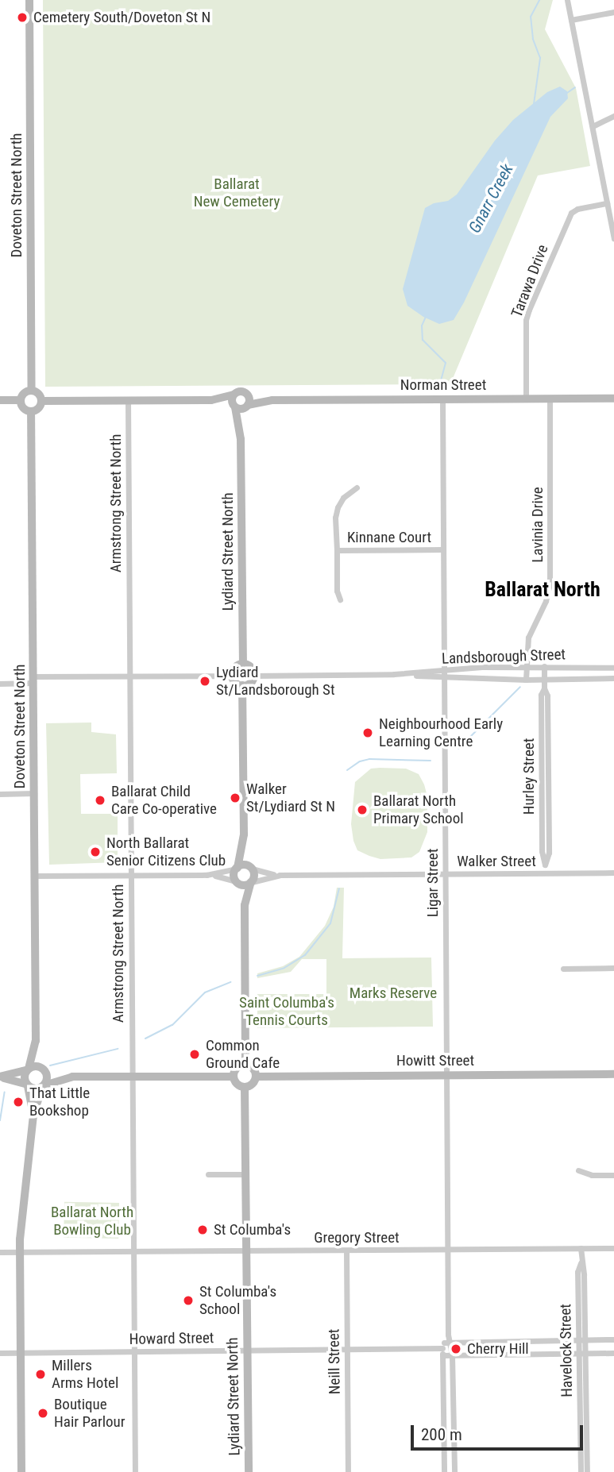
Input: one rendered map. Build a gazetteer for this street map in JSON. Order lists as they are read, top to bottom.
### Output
{
  "streets": {
    "street": [
      "Doveton Street North",
      "Tarawa Drive",
      "Norman Street",
      "Armstrong Street North",
      "Lavinia Drive",
      "Kinnane Court",
      "Lydiard Street North",
      "Landsborough Street",
      "Hurley Street",
      "Walker Street",
      "Ligar Street",
      "Howitt Street",
      "Gregory Street",
      "Howard Street",
      "Havelock Street",
      "Neill Street"
    ]
  },
  "crossings": [
    ["Tarawa Drive", "Norman Street"],
    ["Norman Street", "Lavinia Drive"],
    ["Norman Street", "Lydiard Street North"],
    ["Norman Street", "Ligar Street"],
    ["Armstrong Street North", "Gregory Street"],
    ["Armstrong Street North", "Howard Street"],
    ["Lavinia Drive", "Landsborough Street"],
    ["Kinnane Court", "Ligar Street"],
    ["Lydiard Street North", "Landsborough Street"],
    ["Lydiard Street North", "Howitt Street"],
    ["Lydiard Street North", "Gregory Street"],
    ["Lydiard Street North", "Howard Street"],
    ["Landsborough Street", "Hurley Street"],
    ["Landsborough Street", "Ligar Street"],
    ["Hurley Street", "Walker Street"],
    ["Walker Street", "Ligar Street"],
    ["Ligar Street", "Howitt Street"],
    ["Ligar Street", "Gregory Street"],
    ["Ligar Street", "Howard Street"],
    ["Gregory Street", "Havelock Street"],
    ["Gregory Street", "Neill Street"],
    ["Howard Street", "Havelock Street"],
    ["Howard Street", "Neill Street"]
  ],
  "districts": ["Ballarat North"],
  "water": ["Gnarr Creek"],
  "parks": [
    "Ballarat New Cemetery",
    "Marks Reserve",
    "Saint Columba's Tennis Courts",
    "Ballarat North Bowling Club"
  ],
  "places": [
    "Cemetery South/Doveton St N",
    "Lydiard St/Landsborough St",
    "Neighbourhood Early Learning Centre",
    "Walker St/Lydiard St N",
    "Ballarat Child Care Co-operative",
    "Ballarat North Primary School",
    "North Ballarat Senior Citizens Club",
    "Common Ground Cafe",
    "That Little Bookshop",
    "St Columba's",
    "St Columba's School",
    "Cherry Hill",
    "Millers Arms Hotel",
    "Boutique Hair Parlour"
  ],
  "scale_bar": "200 m"
}
